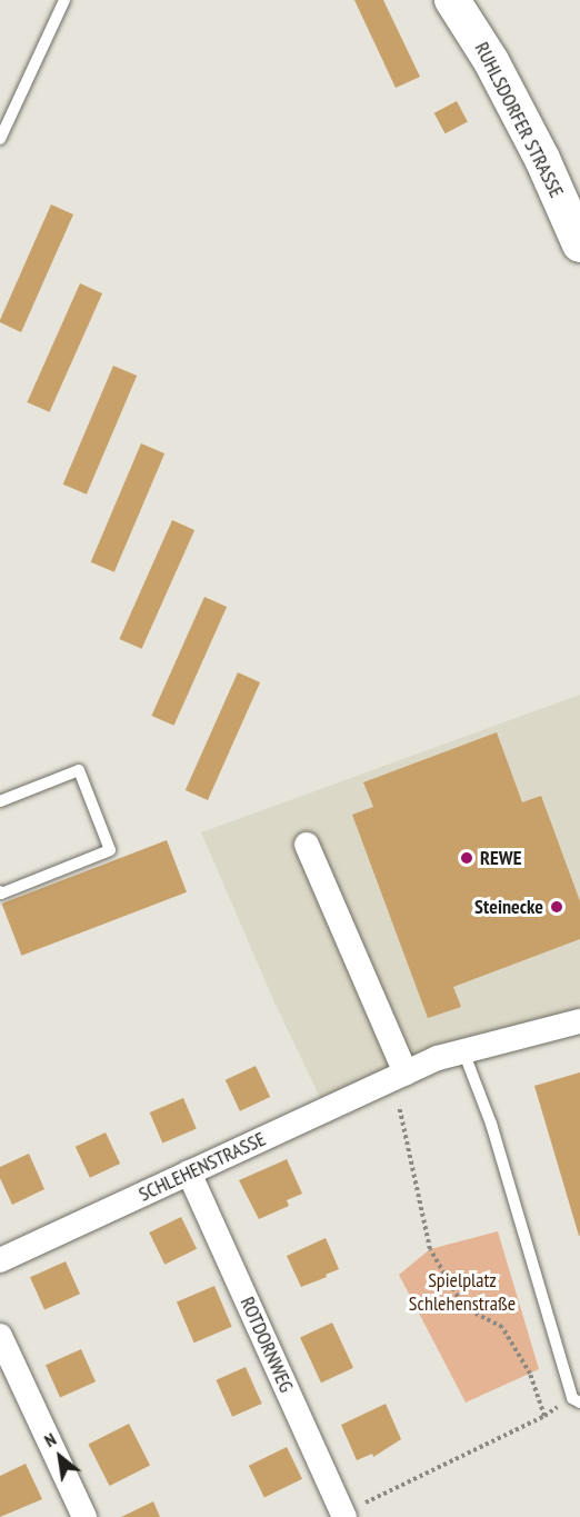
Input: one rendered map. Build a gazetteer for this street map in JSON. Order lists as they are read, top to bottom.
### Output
{
  "streets": {
    "main road": ["RUHLSDORFER STRASSE"],
    "street": ["SCHLEHENSTRASSE", "ROTDORNWEG"]
  },
  "crossings": [
    ["SCHLEHENSTRASSE", "ROTDORNWEG"]
  ],
  "parks": ["Spielplatz Schlehenstraße"],
  "places": ["REWE", "Steinecke"],
  "north": "top left"
}
